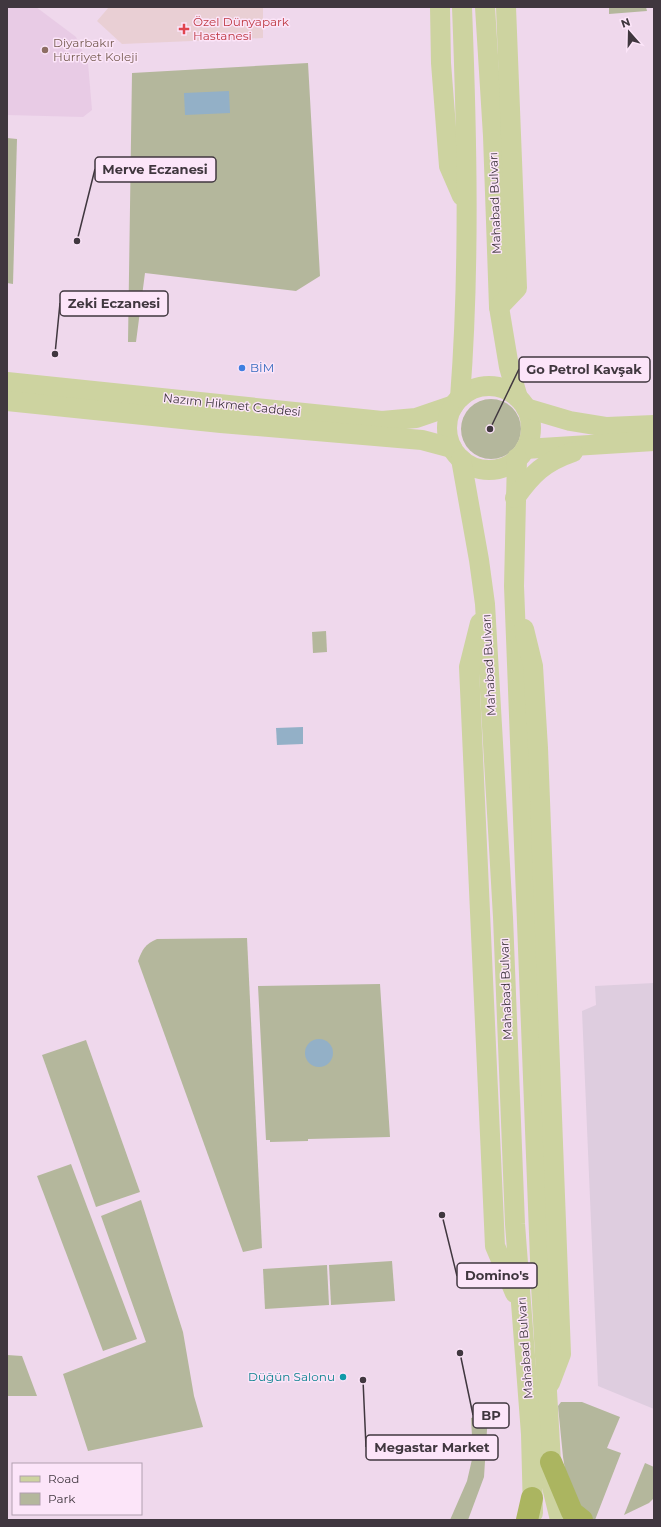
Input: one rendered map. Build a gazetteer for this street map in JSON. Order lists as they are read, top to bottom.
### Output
{
  "streets": {
    "main road": ["Mahabad Bulvarı", "Nazım Hikmet Caddesi"]
  },
  "crossings": [
    ["Mahabad Bulvarı", "Nazım Hikmet Caddesi"]
  ],
  "places": {
    "health": ["Özel Dünyapark Hastanesi"],
    "other": [
      "Diyarbakır Hürriyet Koleji",
      "Merve Eczanesi",
      "Zeki Eczanesi",
      "BİM",
      "Go Petrol Kavşak",
      "Domino's",
      "BP",
      "Düğün Salonu",
      "Megastar Market"
    ]
  },
  "legend": ["Road", "Park"],
  "north": "top"
}
